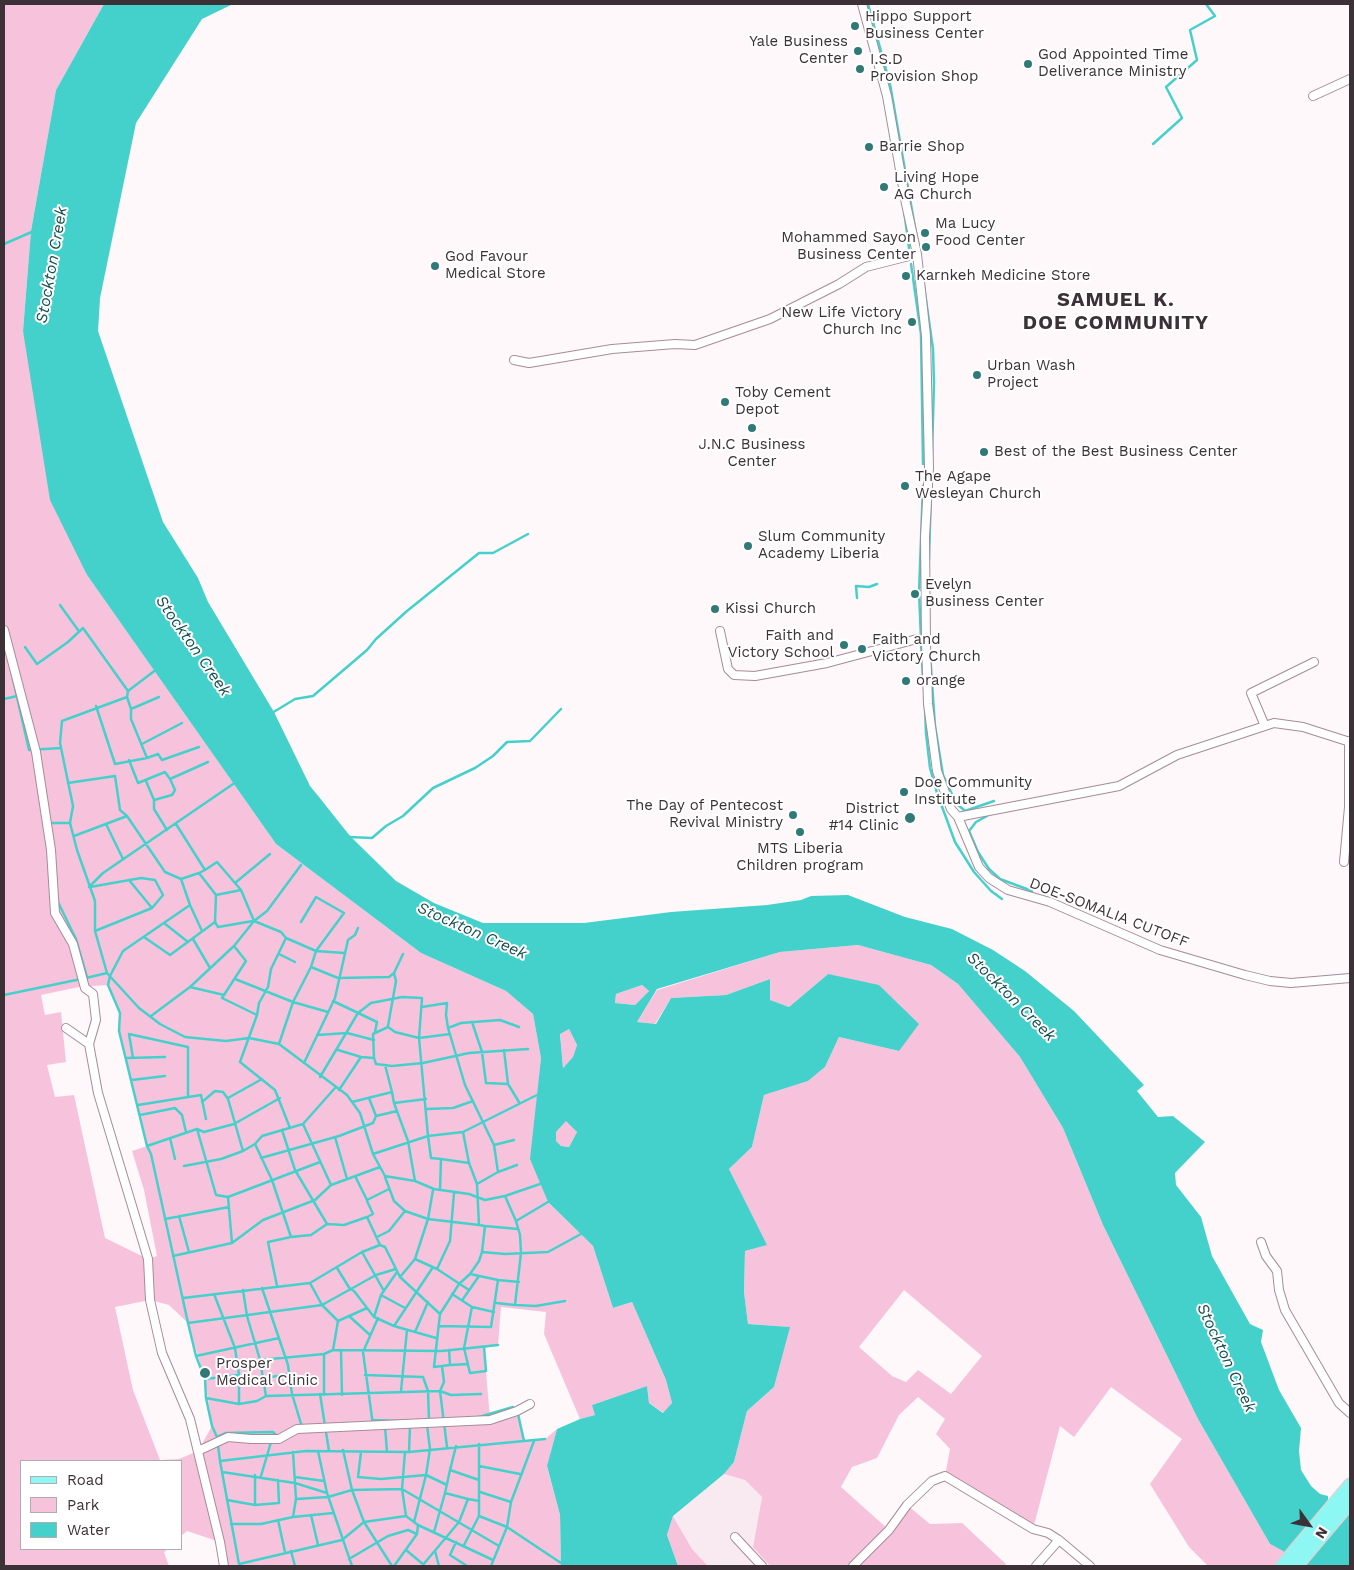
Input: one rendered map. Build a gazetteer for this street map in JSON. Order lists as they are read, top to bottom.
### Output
{
  "streets": {
    "street": ["DOE-SOMALIA CUTOFF"]
  },
  "districts": ["SAMUEL K. DOE COMMUNITY"],
  "water": ["Stockton Creek"],
  "places": [
    "Hippo Support Business Center",
    "Yale Business Center",
    "God Appointed Time Deliverance Ministry",
    "I.S.D Provision Shop",
    "Barrie Shop",
    "Living Hope AG Church",
    "Ma Lucy Food Center",
    "Mohammed Sayon Business Center",
    "God Favour Medical Store",
    "Karnkeh Medicine Store",
    "New Life Victory Church Inc",
    "Urban Wash Project",
    "Toby Cement Depot",
    "J.N.C Business Center",
    "Best of the Best Business Center",
    "The Agape Wesleyan Church",
    "Slum Community Academy Liberia",
    "Evelyn Business Center",
    "Kissi Church",
    "Faith and Victory School",
    "Faith and Victory Church",
    "orange",
    "Doe Community Institute",
    "The Day of Pentecost Revival Ministry",
    "District #14 Clinic",
    "MTS Liberia Children program",
    "Prosper Medical Clinic"
  ],
  "legend": ["Road", "Park", "Water"],
  "north": "bottom right"
}
